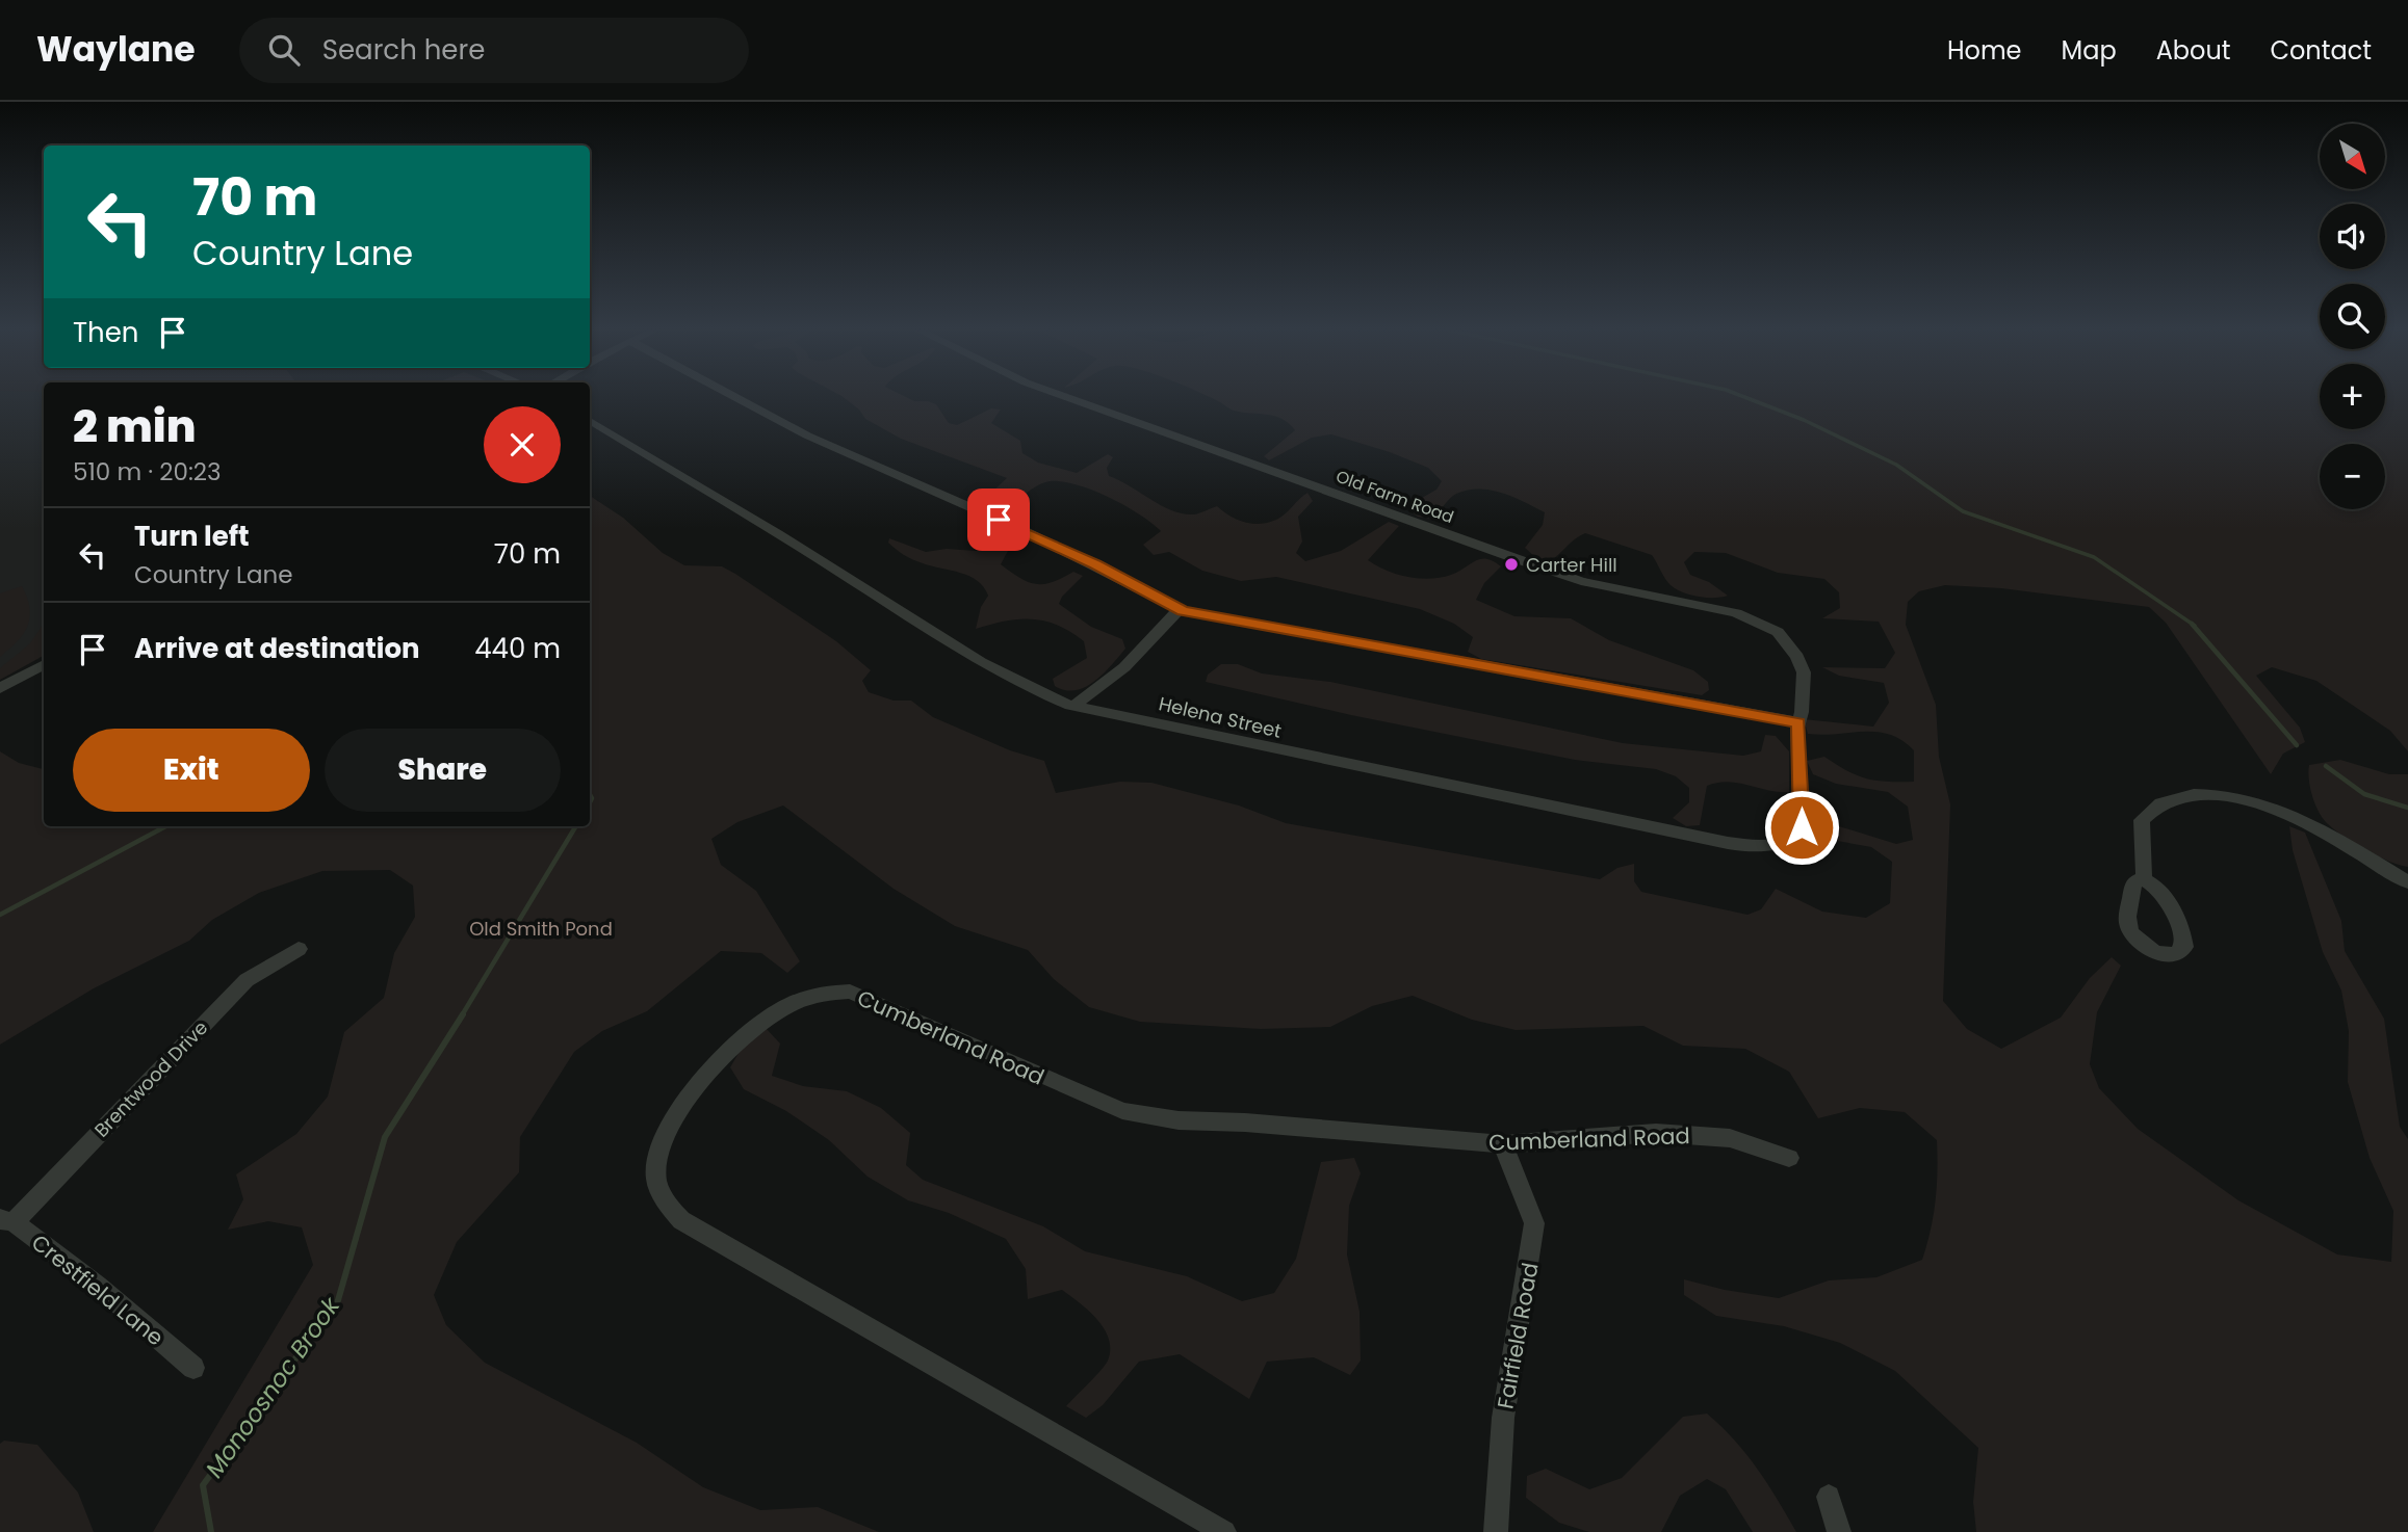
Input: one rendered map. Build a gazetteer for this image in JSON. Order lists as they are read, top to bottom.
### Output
{
  "streets": {
    "street": [
      "Old Farm Road",
      "Helena Street",
      "Cumberland Road",
      "Brentwood Drive",
      "Crestfield Lane",
      "Fairfield Road"
    ]
  },
  "crossings": [
    ["Old Farm Road", "Helena Street"],
    ["Cumberland Road", "Fairfield Road"],
    ["Brentwood Drive", "Crestfield Lane"]
  ],
  "water": ["Monoosnoc Brook"],
  "parks": ["Old Smith Pond"],
  "places": ["Carter Hill"],
  "north": "bottom right",
  "page": {
    "header": "Waylane",
    "search": "Search here",
    "nav": [
      "Home",
      "Map",
      "About",
      "Contact"
    ],
    "map_buttons": ["+", "−"],
    "turn": ["70 m", "Country Lane"],
    "then": "Then",
    "heading": ["2 min", "510 m · 20:23"],
    "list": [
      {
        "name": "Turn left",
        "note": "Country Lane",
        "value": "70 m"
      },
      {
        "name": "Arrive at destination",
        "value": "440 m"
      }
    ],
    "buttons": ["Exit", "Share"]
  }
}
